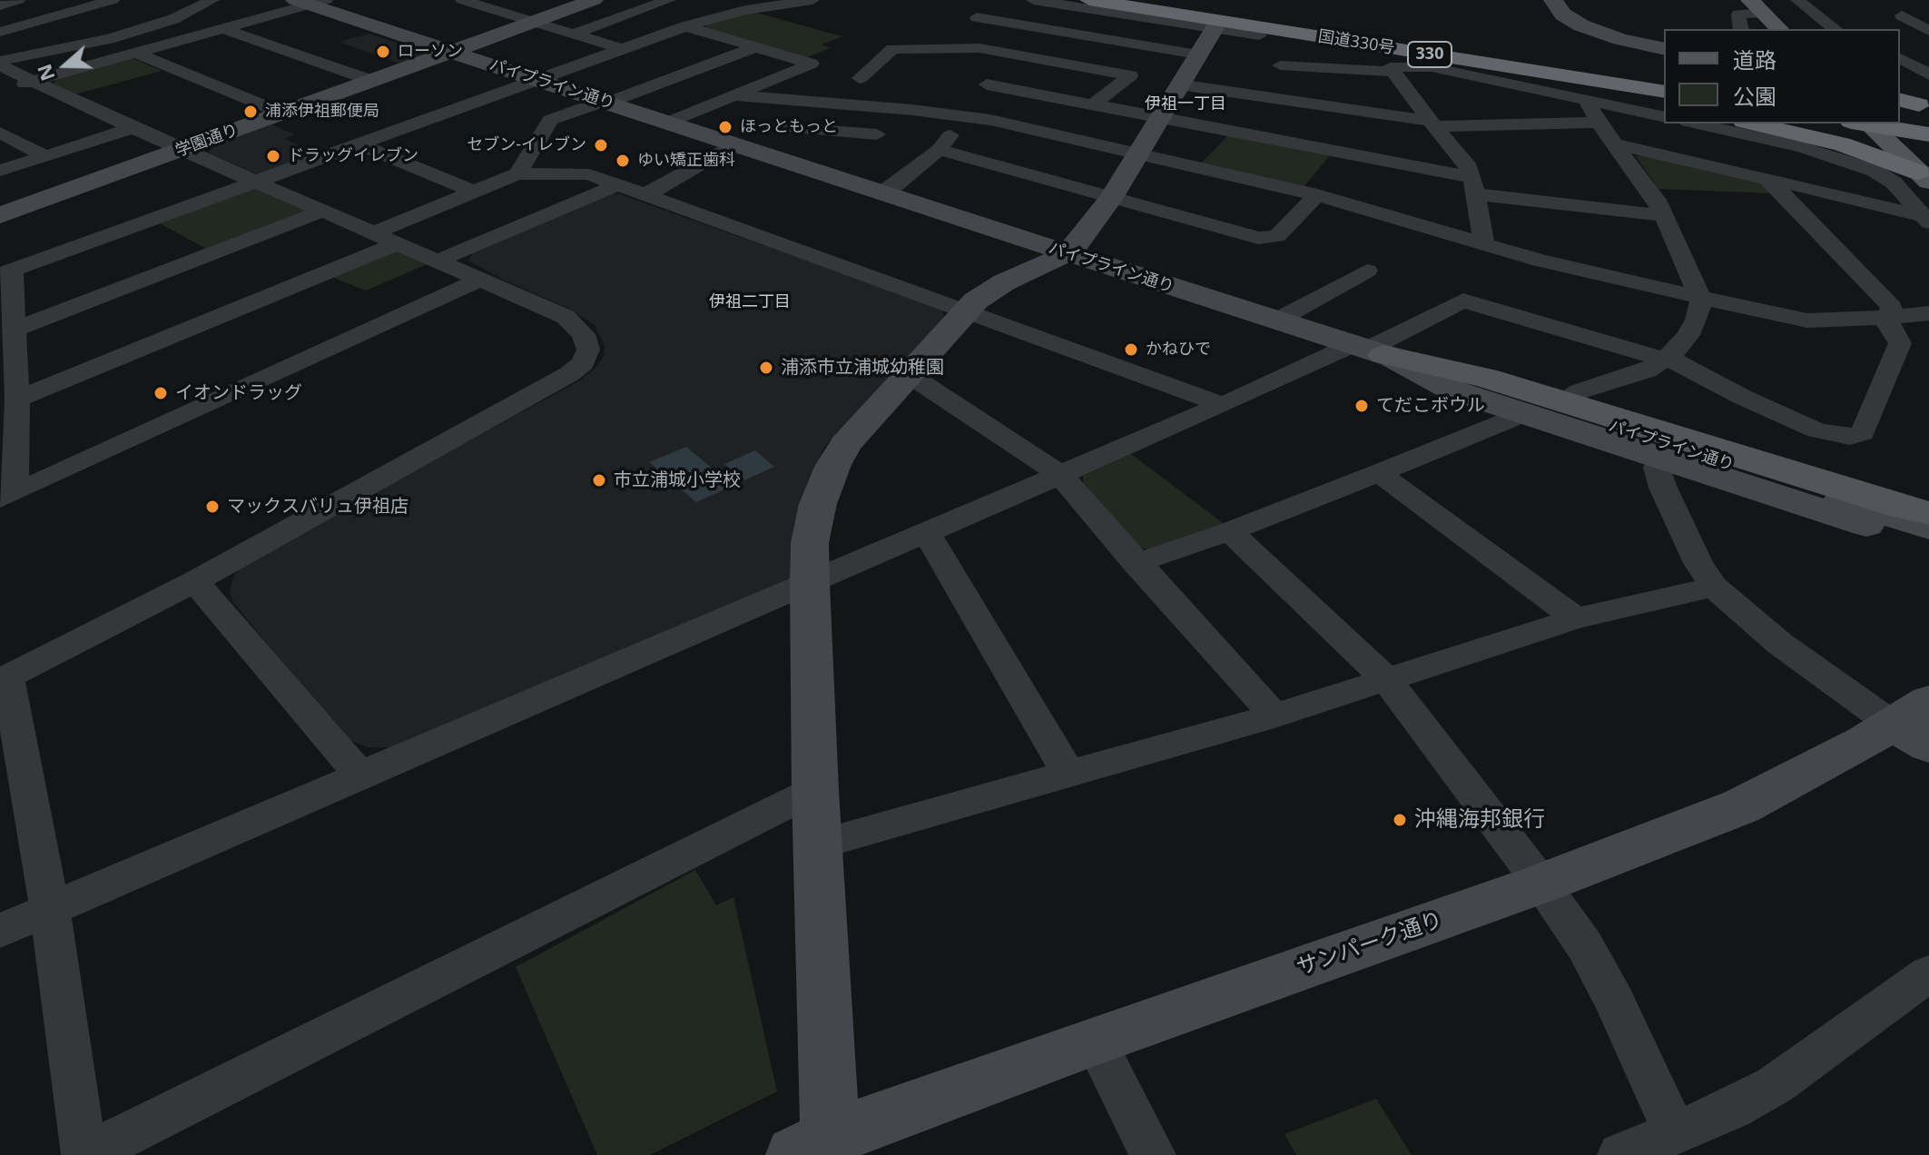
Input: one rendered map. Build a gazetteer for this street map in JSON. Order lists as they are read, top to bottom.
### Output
{
  "streets": {
    "highway": ["国道330号", "330"],
    "street": ["パイプライン通り", "学園通り", "サンパーク通り"]
  },
  "crossings": [
    ["パイプライン通り", "学園通り"]
  ],
  "districts": ["伊祖一丁目", "伊祖二丁目"],
  "places": [
    "ローソン",
    "浦添伊祖郵便局",
    "ほっともっと",
    "セブン-イレブン",
    "ドラッグイレブン",
    "ゆい矯正歯科",
    "かねひで",
    "浦添市立浦城幼稚園",
    "イオンドラッグ",
    "てだこボウル",
    "市立浦城小学校",
    "マックスバリュ伊祖店",
    "沖縄海邦銀行"
  ],
  "legend": ["道路", "公園"],
  "north": "left"
}
